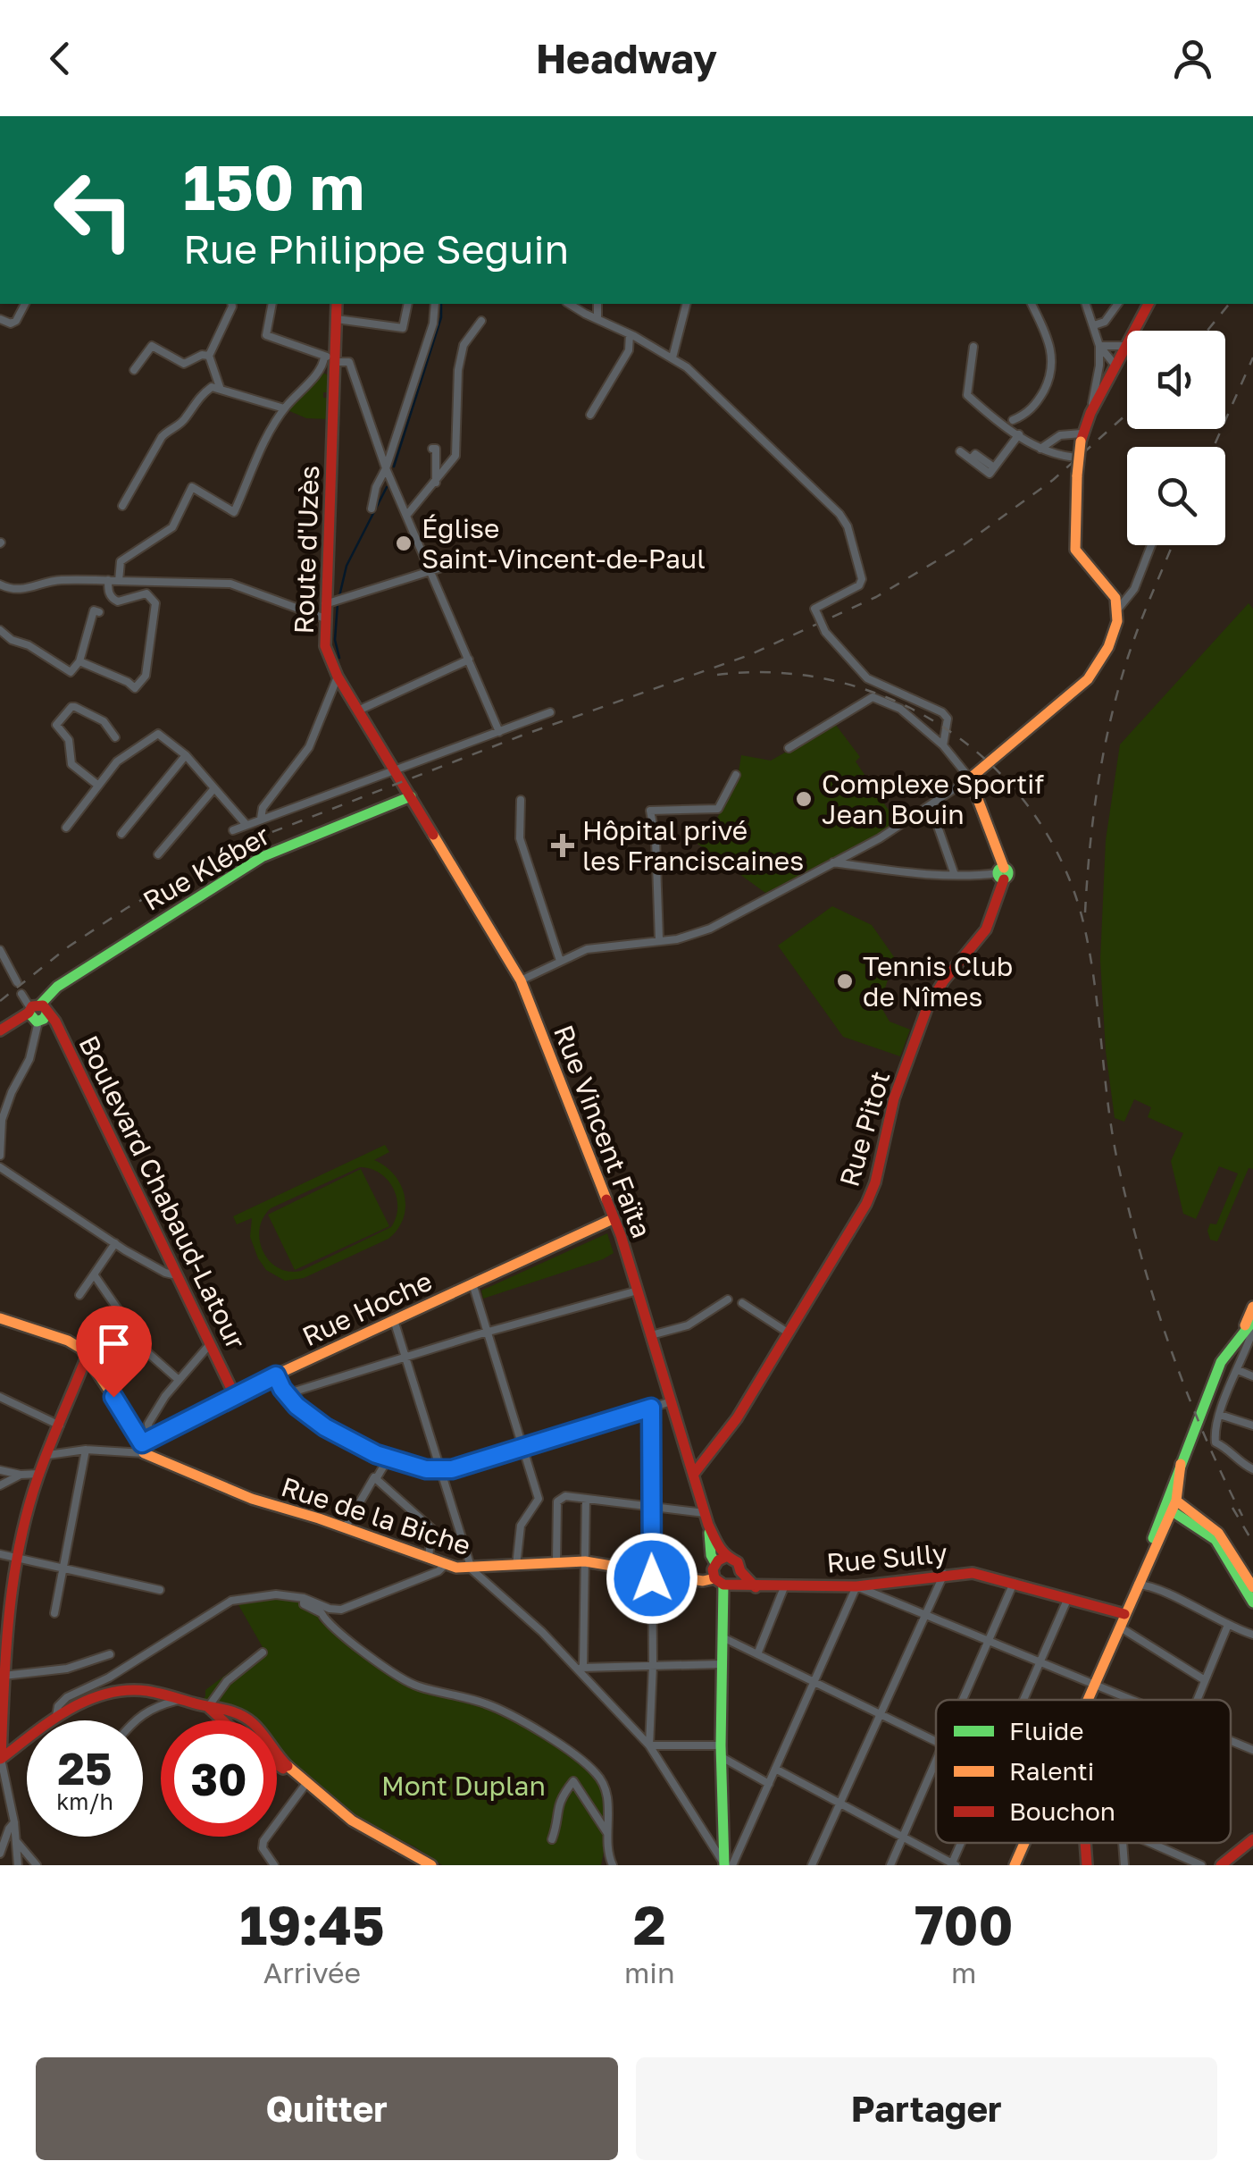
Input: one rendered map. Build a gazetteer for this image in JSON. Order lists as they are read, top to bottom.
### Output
{
  "streets": {
    "street": [
      "Route d'Uzès",
      "Rue Kléber",
      "Rue Pitot",
      "Rue Vincent Faïta",
      "Boulevard Chabaud-Latour",
      "Rue Hoche",
      "Rue de la Biche",
      "Rue Sully"
    ]
  },
  "crossings": [
    ["Route d'Uzès", "Rue Vincent Faïta"],
    ["Rue Kléber", "Rue Vincent Faïta"],
    ["Rue Kléber", "Boulevard Chabaud-Latour"],
    ["Rue Pitot", "Rue Vincent Faïta"],
    ["Rue Vincent Faïta", "Rue Hoche"],
    ["Rue Vincent Faïta", "Rue Sully"],
    ["Boulevard Chabaud-Latour", "Rue Hoche"],
    ["Rue Hoche", "Rue de la Biche"],
    ["Rue de la Biche", "Rue Sully"]
  ],
  "parks": ["Mont Duplan"],
  "places": {
    "other": ["Église Saint-Vincent-de-Paul", "Complexe Sportif Jean Bouin", "Tennis Club de Nîmes"],
    "health": ["Hôpital privé les Franciscaines"]
  },
  "legend": ["Fluide", "Ralenti", "Bouchon"],
  "page": {
    "header": "Headway",
    "turn": ["150 m", "Rue Philippe Seguin"],
    "speed": "25 km/h",
    "limit": "30",
    "eta": [
      "19:45",
      "Arrivée",
      "2",
      "min",
      "700",
      "m"
    ],
    "buttons": ["Quitter", "Partager"]
  }
}
